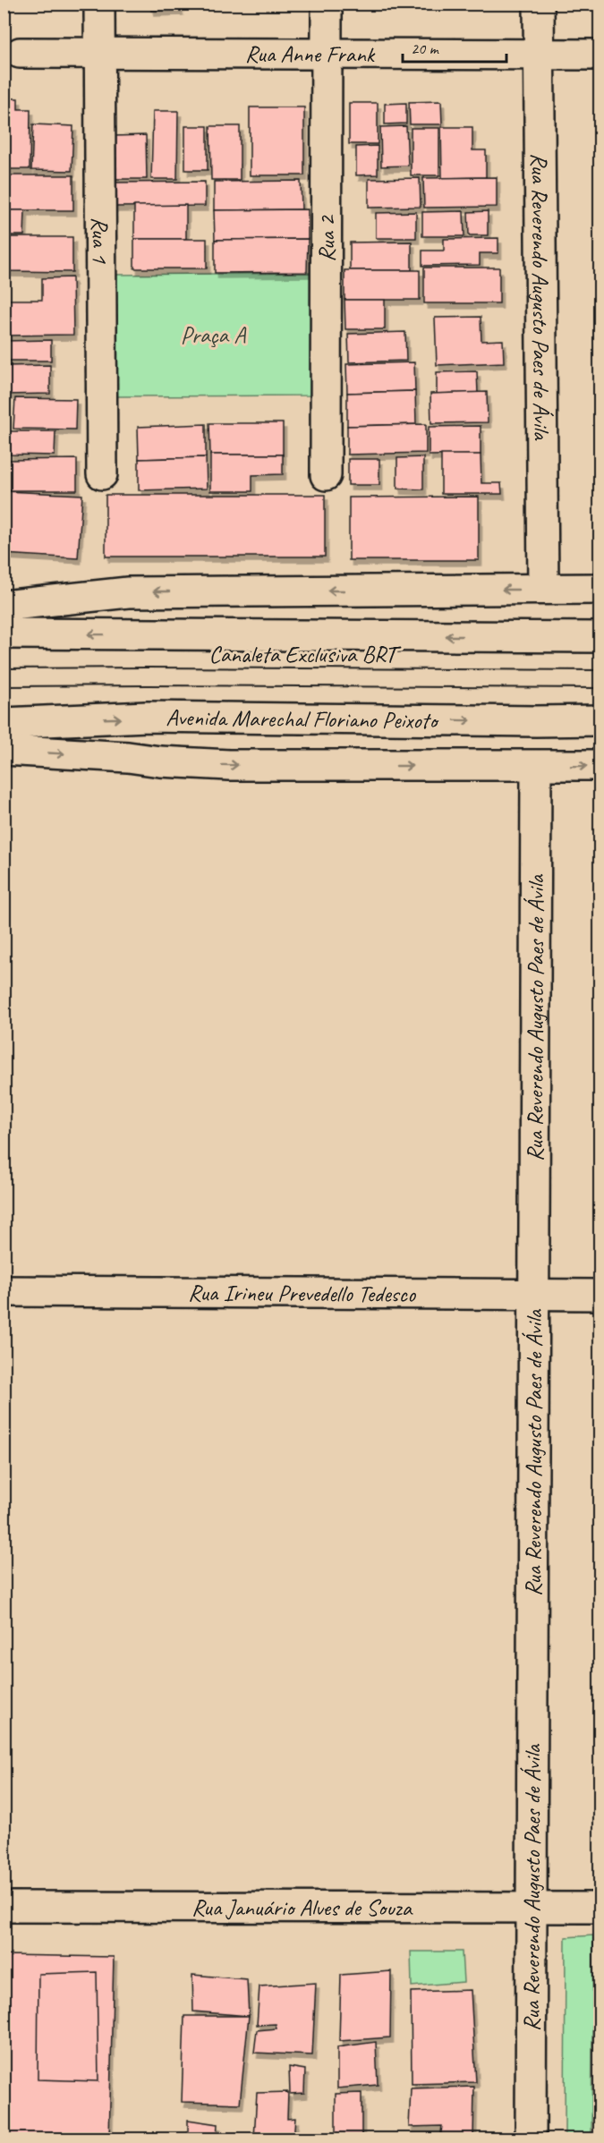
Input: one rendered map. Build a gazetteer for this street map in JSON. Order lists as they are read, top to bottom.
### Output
{
  "streets": {
    "street": [
      "Rua Anne Frank",
      "Rua 1",
      "Rua 2",
      "Rua Reverendo Augusto Paes de Ávila",
      "Avenida Marechal Floriano Peixoto",
      "Rua Irineu Prevedello Tedesco",
      "Rua Januário Alves de Souza"
    ],
    "lane": ["Canaleta Exclusiva BRT"]
  },
  "crossings": [
    ["Rua Anne Frank", "Rua 1"],
    ["Rua Anne Frank", "Rua 2"],
    ["Rua Anne Frank", "Rua Reverendo Augusto Paes de Ávila"],
    ["Rua Reverendo Augusto Paes de Ávila", "Rua Irineu Prevedello Tedesco"],
    ["Rua Reverendo Augusto Paes de Ávila", "Rua Januário Alves de Souza"]
  ],
  "parks": ["Praça A"],
  "scale_bar": "20 m"
}
